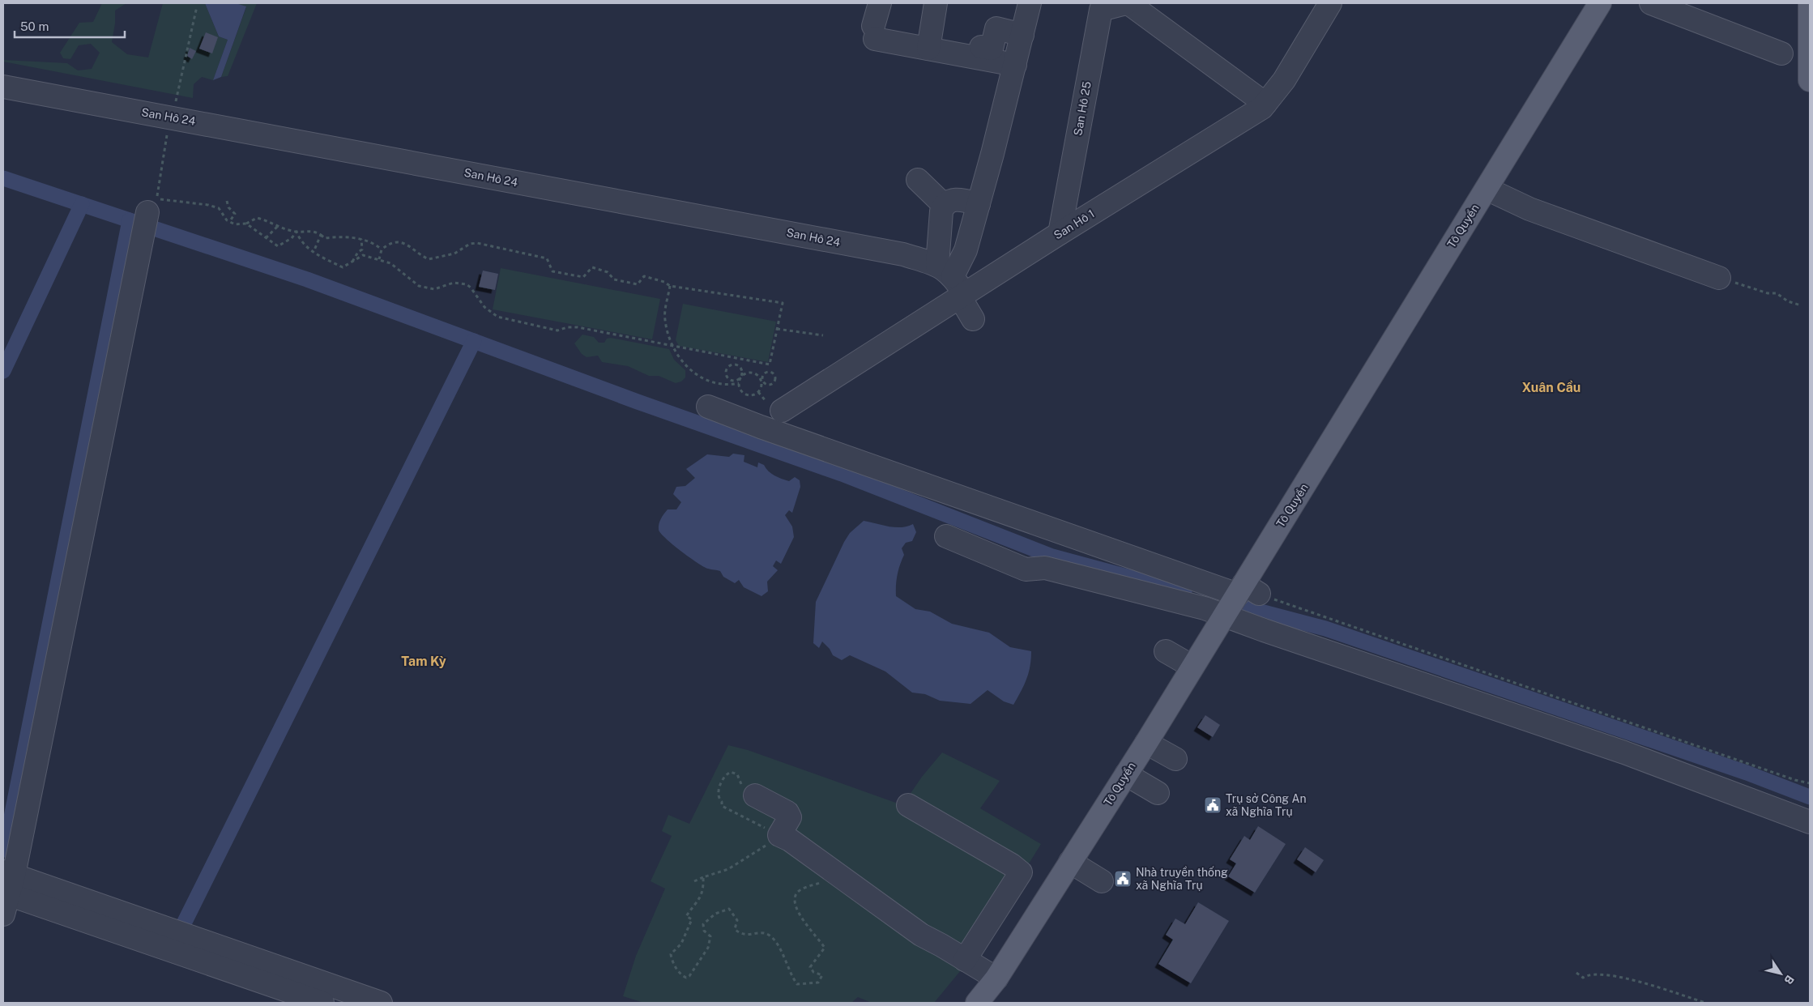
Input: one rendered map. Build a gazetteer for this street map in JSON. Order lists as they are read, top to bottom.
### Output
{
  "streets": {
    "main road": ["Tô Quyền"],
    "street": ["San Hô 25", "San Hô 24", "San Hô 1"]
  },
  "crossings": [
    ["San Hô 25", "San Hô 1"],
    ["San Hô 24", "San Hô 1"]
  ],
  "districts": ["Xuân Cầu", "Tam Kỳ"],
  "places": {
    "public building": ["Trụ sở Công An xã Nghĩa Trụ", "Nhà truyền thống xã Nghĩa Trụ"]
  },
  "scale_bar": "50 m",
  "north": "bottom right"
}
